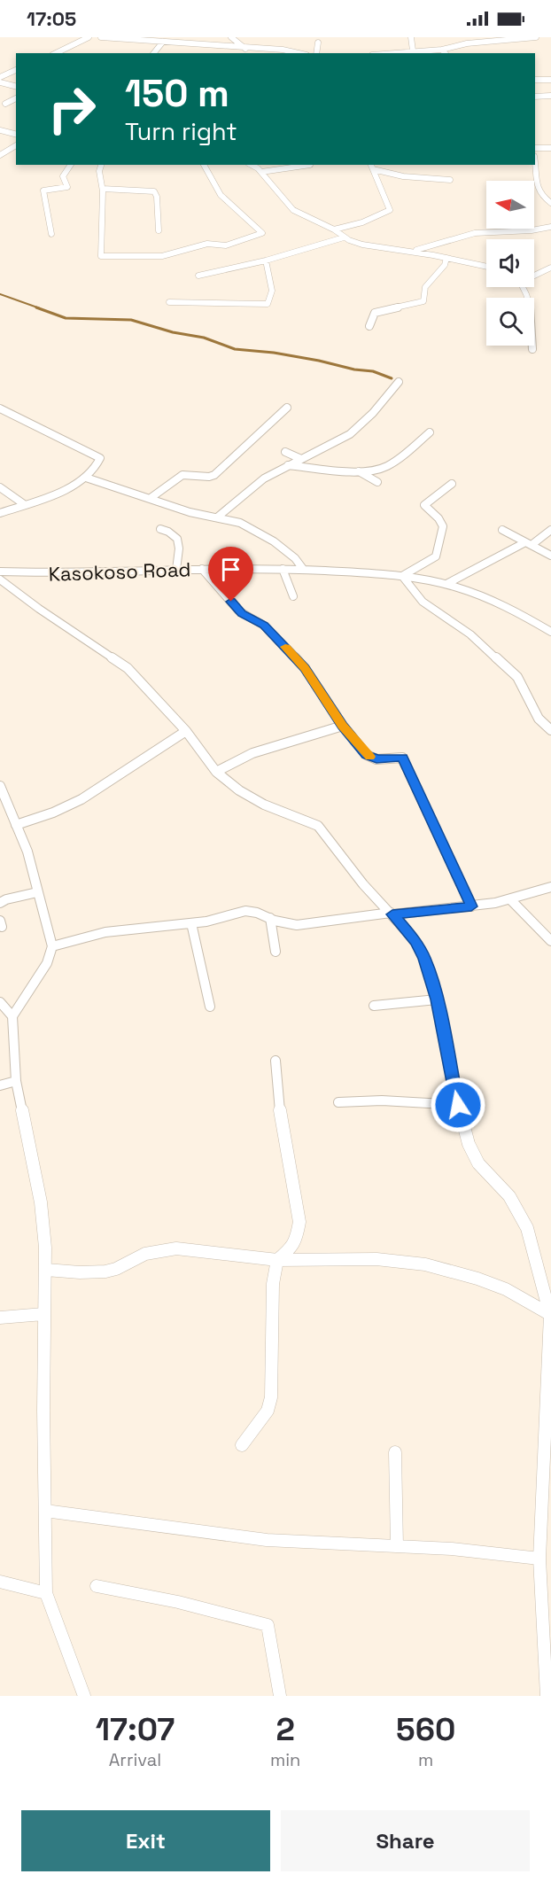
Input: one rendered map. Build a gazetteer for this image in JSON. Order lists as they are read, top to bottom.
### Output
{
  "streets": {
    "street": ["Kasokoso Road"]
  },
  "north": "left",
  "page": {
    "status": "17:05",
    "turn": ["150 m", "Turn right"],
    "eta": [
      "17:07",
      "Arrival",
      "2",
      "min",
      "560",
      "m"
    ],
    "buttons": ["Exit", "Share"]
  }
}
